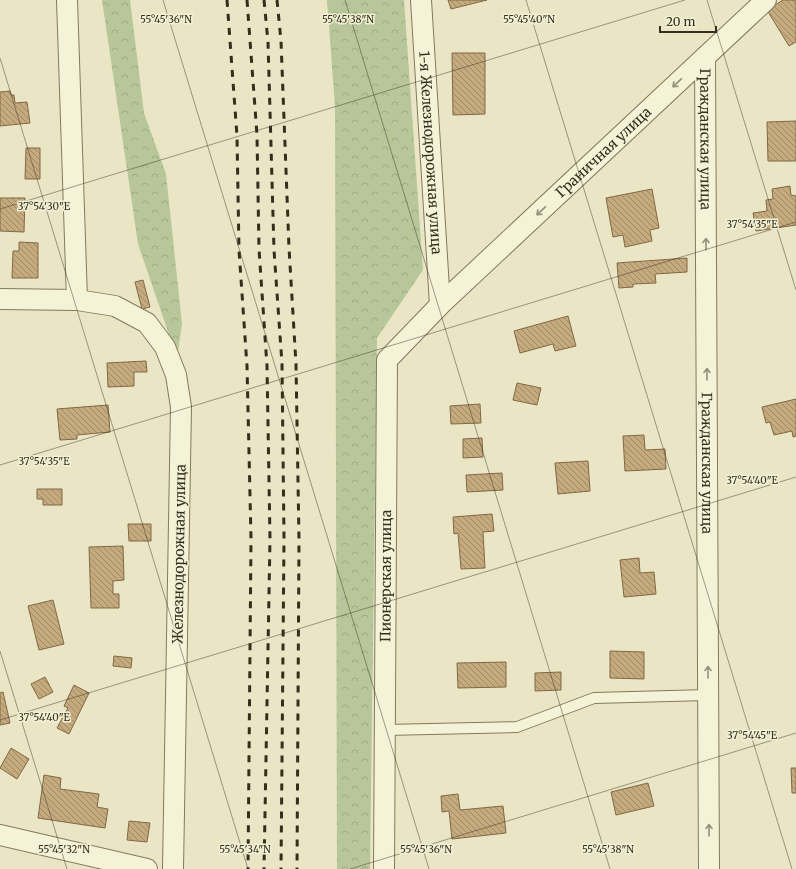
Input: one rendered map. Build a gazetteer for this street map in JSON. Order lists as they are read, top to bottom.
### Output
{
  "streets": {
    "street": [
      "Гражданская улица",
      "Граничная улица",
      "1-я Железнодорожная улица",
      "Железнодорожная улица",
      "Пионерская улица"
    ]
  },
  "crossings": [
    ["Гражданская улица", "Граничная улица"],
    ["Граничная улица", "1-я Железнодорожная улица"],
    ["Граничная улица", "Пионерская улица"],
    ["1-я Железнодорожная улица", "Пионерская улица"]
  ],
  "one_way": ["Гражданская улица", "Граничная улица"],
  "scale_bar": "20 m",
  "coordinates": [
    "55°45'36\"N",
    "55°45'38\"N",
    "55°45'40\"N",
    "37°54'30\"E",
    "37°54'35\"E",
    "37°54'40\"E",
    "37°54'45\"E",
    "55°45'32\"N",
    "55°45'34\"N"
  ]
}
